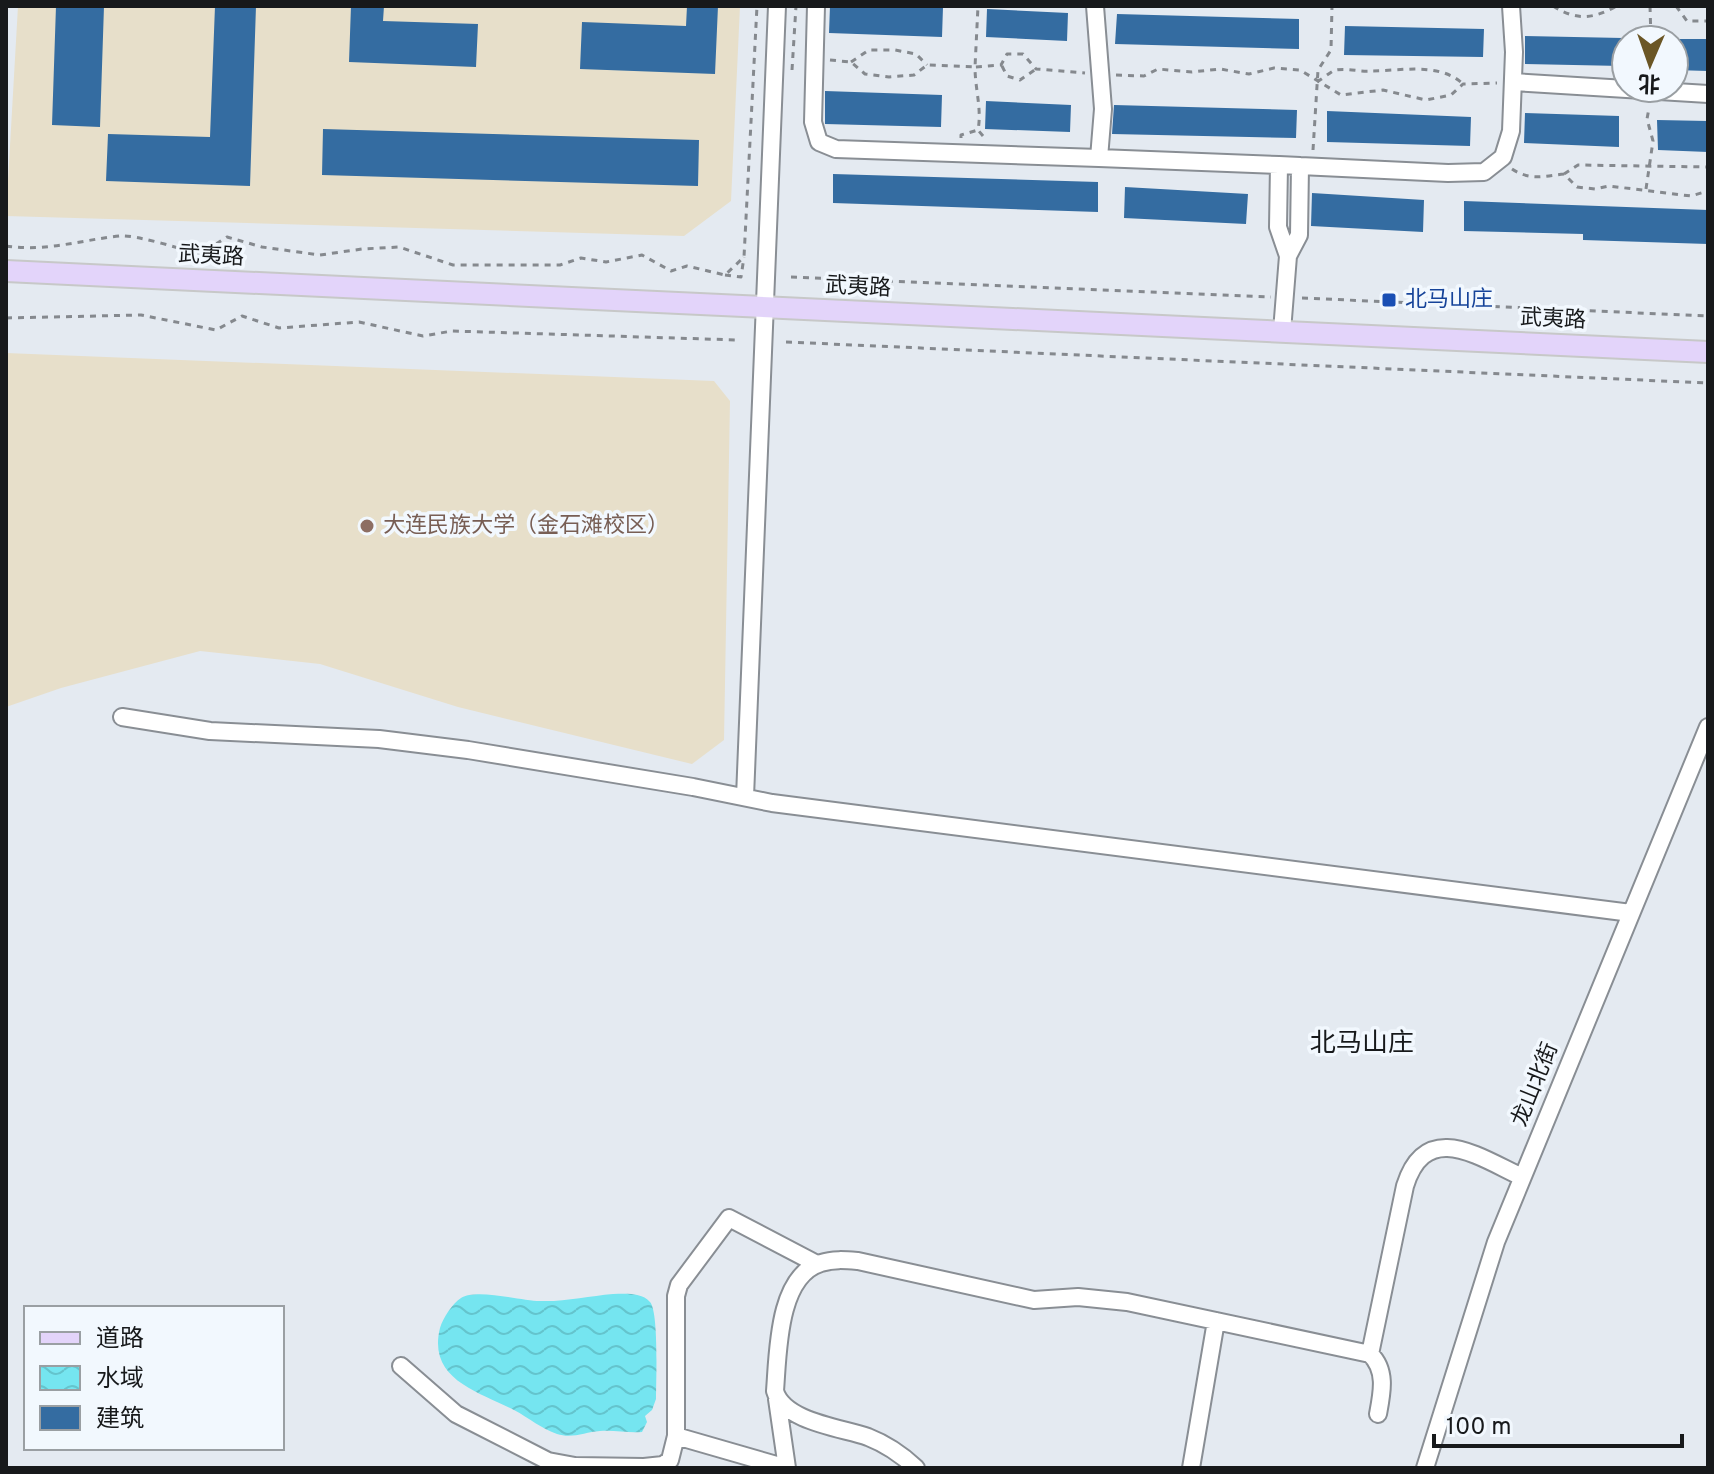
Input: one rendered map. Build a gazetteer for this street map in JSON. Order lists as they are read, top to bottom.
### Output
{
  "streets": {
    "main road": ["武夷路"],
    "street": ["龙山北街"]
  },
  "districts": ["北马山庄"],
  "places": {
    "transit": ["北马山庄"],
    "other": ["大连民族大学（金石滩校区）"]
  },
  "legend": ["道路", "水域", "建筑"],
  "scale_bar": "100 m",
  "north": "bottom"
}
